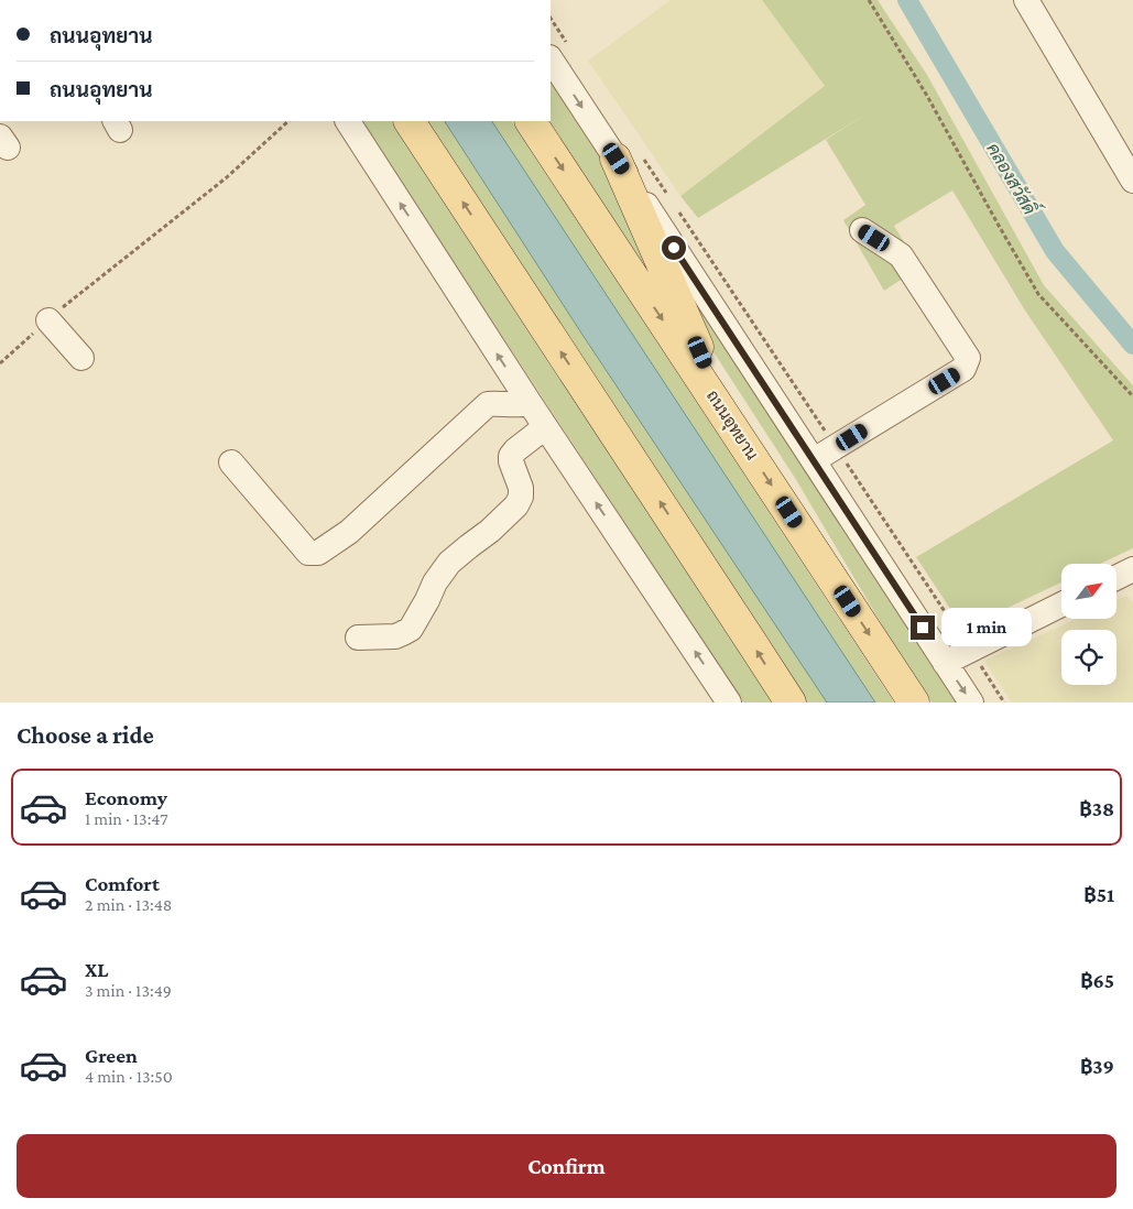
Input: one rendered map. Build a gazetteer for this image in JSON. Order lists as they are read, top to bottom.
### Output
{
  "streets": {
    "main road": ["ถนนอุทยาน"]
  },
  "water": ["คลองสวัสดิ์"],
  "north": "top right",
  "page": {
    "banner": ["ถนนอุทยาน", "ถนนอุทยาน"],
    "bubble": "1 min",
    "heading": "Choose a ride",
    "list": [
      {
        "name": "Economy",
        "note": "1 min · 13:47",
        "value": "฿38"
      },
      {
        "name": "Comfort",
        "note": "2 min · 13:48",
        "value": "฿51"
      },
      {
        "name": "XL",
        "note": "3 min · 13:49",
        "value": "฿65"
      },
      {
        "name": "Green",
        "note": "4 min · 13:50",
        "value": "฿39"
      }
    ],
    "buttons": "Confirm"
  }
}
